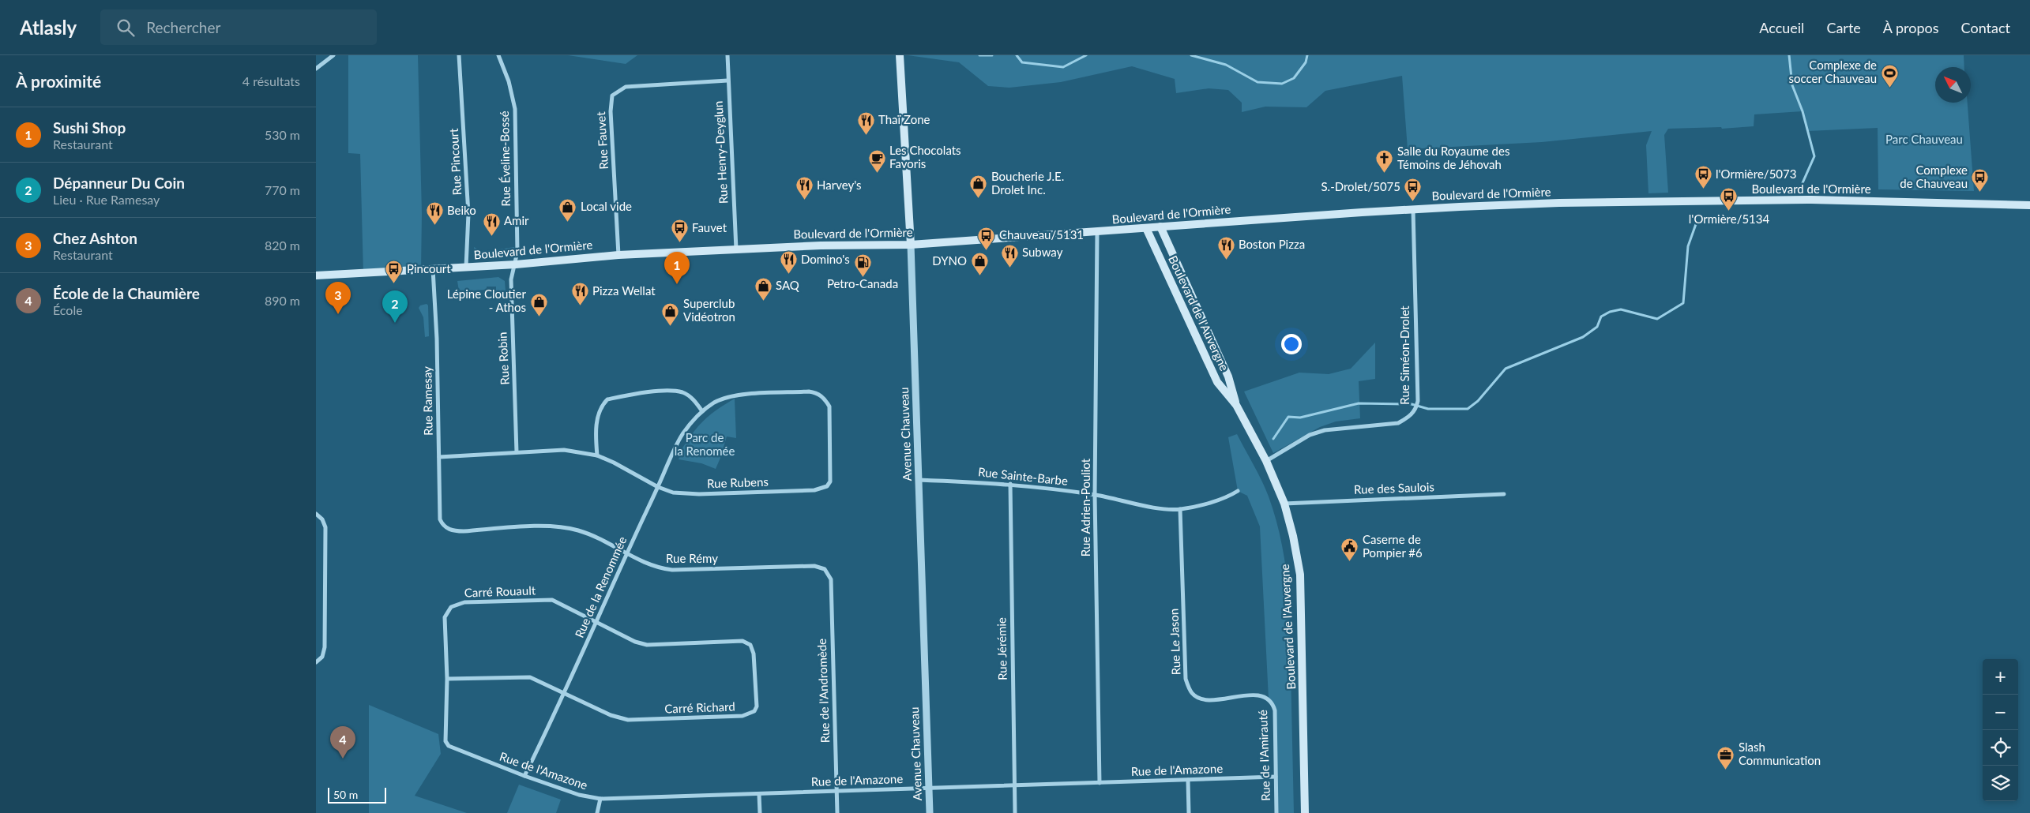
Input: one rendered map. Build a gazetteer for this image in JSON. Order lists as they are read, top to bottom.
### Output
{
  "streets": {
    "main road": ["Boulevard de l'Ormière", "Boulevard de l'Auvergne", "Avenue Chauveau"],
    "street": [
      "Rue Fauvet",
      "Rue Henry-Deyglun",
      "Rue Éveline-Bossé",
      "Rue Pincourt",
      "Rue Siméon-Drolet",
      "Rue Robin",
      "Rue Ramesay",
      "Rue Sainte-Barbe",
      "Rue Rubens",
      "Rue des Saulois",
      "Rue Adrien-Pouliot",
      "Rue Rémy",
      "Rue de la Renommée",
      "Carré Rouault",
      "Rue Le Jason",
      "Rue Jérémie",
      "Rue de l'Andromède",
      "Carré Richard",
      "Rue de l'Amirauté",
      "Rue de l'Amazone"
    ]
  },
  "crossings": [
    ["Rue Fauvet", "Rue Henry-Deyglun"],
    ["Rue Fauvet", "Boulevard de l'Ormière"],
    ["Rue Henry-Deyglun", "Boulevard de l'Ormière"],
    ["Rue Éveline-Bossé", "Boulevard de l'Ormière"],
    ["Rue Éveline-Bossé", "Rue Robin"],
    ["Rue Pincourt", "Boulevard de l'Ormière"],
    ["Boulevard de l'Ormière", "Boulevard de l'Auvergne"],
    ["Boulevard de l'Ormière", "Rue Siméon-Drolet"],
    ["Boulevard de l'Ormière", "Rue Robin"],
    ["Boulevard de l'Ormière", "Rue Ramesay"],
    ["Boulevard de l'Ormière", "Avenue Chauveau"],
    ["Boulevard de l'Ormière", "Rue Adrien-Pouliot"],
    ["Boulevard de l'Auvergne", "Rue Siméon-Drolet"],
    ["Boulevard de l'Auvergne", "Rue des Saulois"],
    ["Rue Robin", "Rue Rubens"],
    ["Rue Ramesay", "Rue Rubens"],
    ["Rue Ramesay", "Rue Rémy"],
    ["Avenue Chauveau", "Rue Sainte-Barbe"],
    ["Avenue Chauveau", "Rue de l'Amazone"],
    ["Rue Sainte-Barbe", "Rue Adrien-Pouliot"],
    ["Rue Sainte-Barbe", "Rue Le Jason"],
    ["Rue Sainte-Barbe", "Rue Jérémie"],
    ["Rue Rubens", "Rue de la Renommée"],
    ["Rue Adrien-Pouliot", "Rue de l'Amazone"],
    ["Rue Rémy", "Rue de la Renommée"],
    ["Rue Rémy", "Rue de l'Andromède"],
    ["Rue de la Renommée", "Carré Rouault"],
    ["Rue de la Renommée", "Carré Richard"],
    ["Rue de la Renommée", "Rue de l'Amazone"],
    ["Carré Rouault", "Carré Richard"],
    ["Carré Rouault", "Rue de l'Amazone"],
    ["Rue Le Jason", "Rue de l'Amirauté"],
    ["Rue Jérémie", "Rue de l'Amazone"],
    ["Rue de l'Andromède", "Rue de l'Amazone"],
    ["Rue de l'Amirauté", "Rue de l'Amazone"]
  ],
  "parks": ["Parc Chauveau", "Parc de la Renomée"],
  "places": {
    "sports": ["Complexe de soccer Chauveau"],
    "restaurant": [
      "Thaï Zone",
      "Harvey's",
      "Beiko",
      "Amir",
      "Boston Pizza",
      "Subway",
      "Domino's",
      "Pizza Wellat"
    ],
    "cafe": ["Les Chocolats Favoris"],
    "church": ["Salle du Royaume des Témoins de Jéhovah"],
    "bus stop": [
      "l'Ormière/5073",
      "Complexe de Chauveau",
      "S.-Drolet/5075",
      "l'Ormière/5134",
      "Fauvet",
      "Chauveau/5131",
      "Pincourt"
    ],
    "shop": [
      "Boucherie J.E. Drolet Inc.",
      "Local vide",
      "DYNO",
      "SAQ",
      "Lépine Cloutier - Athos",
      "Superclub Vidéotron"
    ],
    "fuel station": ["Petro-Canada"],
    "public building": ["Caserne de Pompier #6"],
    "office": ["Slash Communication"]
  },
  "scale_bar": "50 m",
  "north": "top left",
  "page": {
    "header": "Atlasly",
    "search": "Rechercher",
    "nav": [
      "Accueil",
      "Carte",
      "À propos",
      "Contact"
    ],
    "heading": ["À proximité", "4 résultats"],
    "list": [
      {
        "mark": "1",
        "name": "Sushi Shop",
        "note": "Restaurant",
        "value": "530 m"
      },
      {
        "mark": "2",
        "name": "Dépanneur Du Coin",
        "note": "Lieu · Rue Ramesay",
        "value": "770 m"
      },
      {
        "mark": "3",
        "name": "Chez Ashton",
        "note": "Restaurant",
        "value": "820 m"
      },
      {
        "mark": "4",
        "name": "École de la Chaumière",
        "note": "École",
        "value": "890 m"
      }
    ],
    "pins": [
      "1",
      "3",
      "2",
      "4"
    ],
    "map_buttons": ["+", "−"],
    "scale": "50 m"
  }
}
